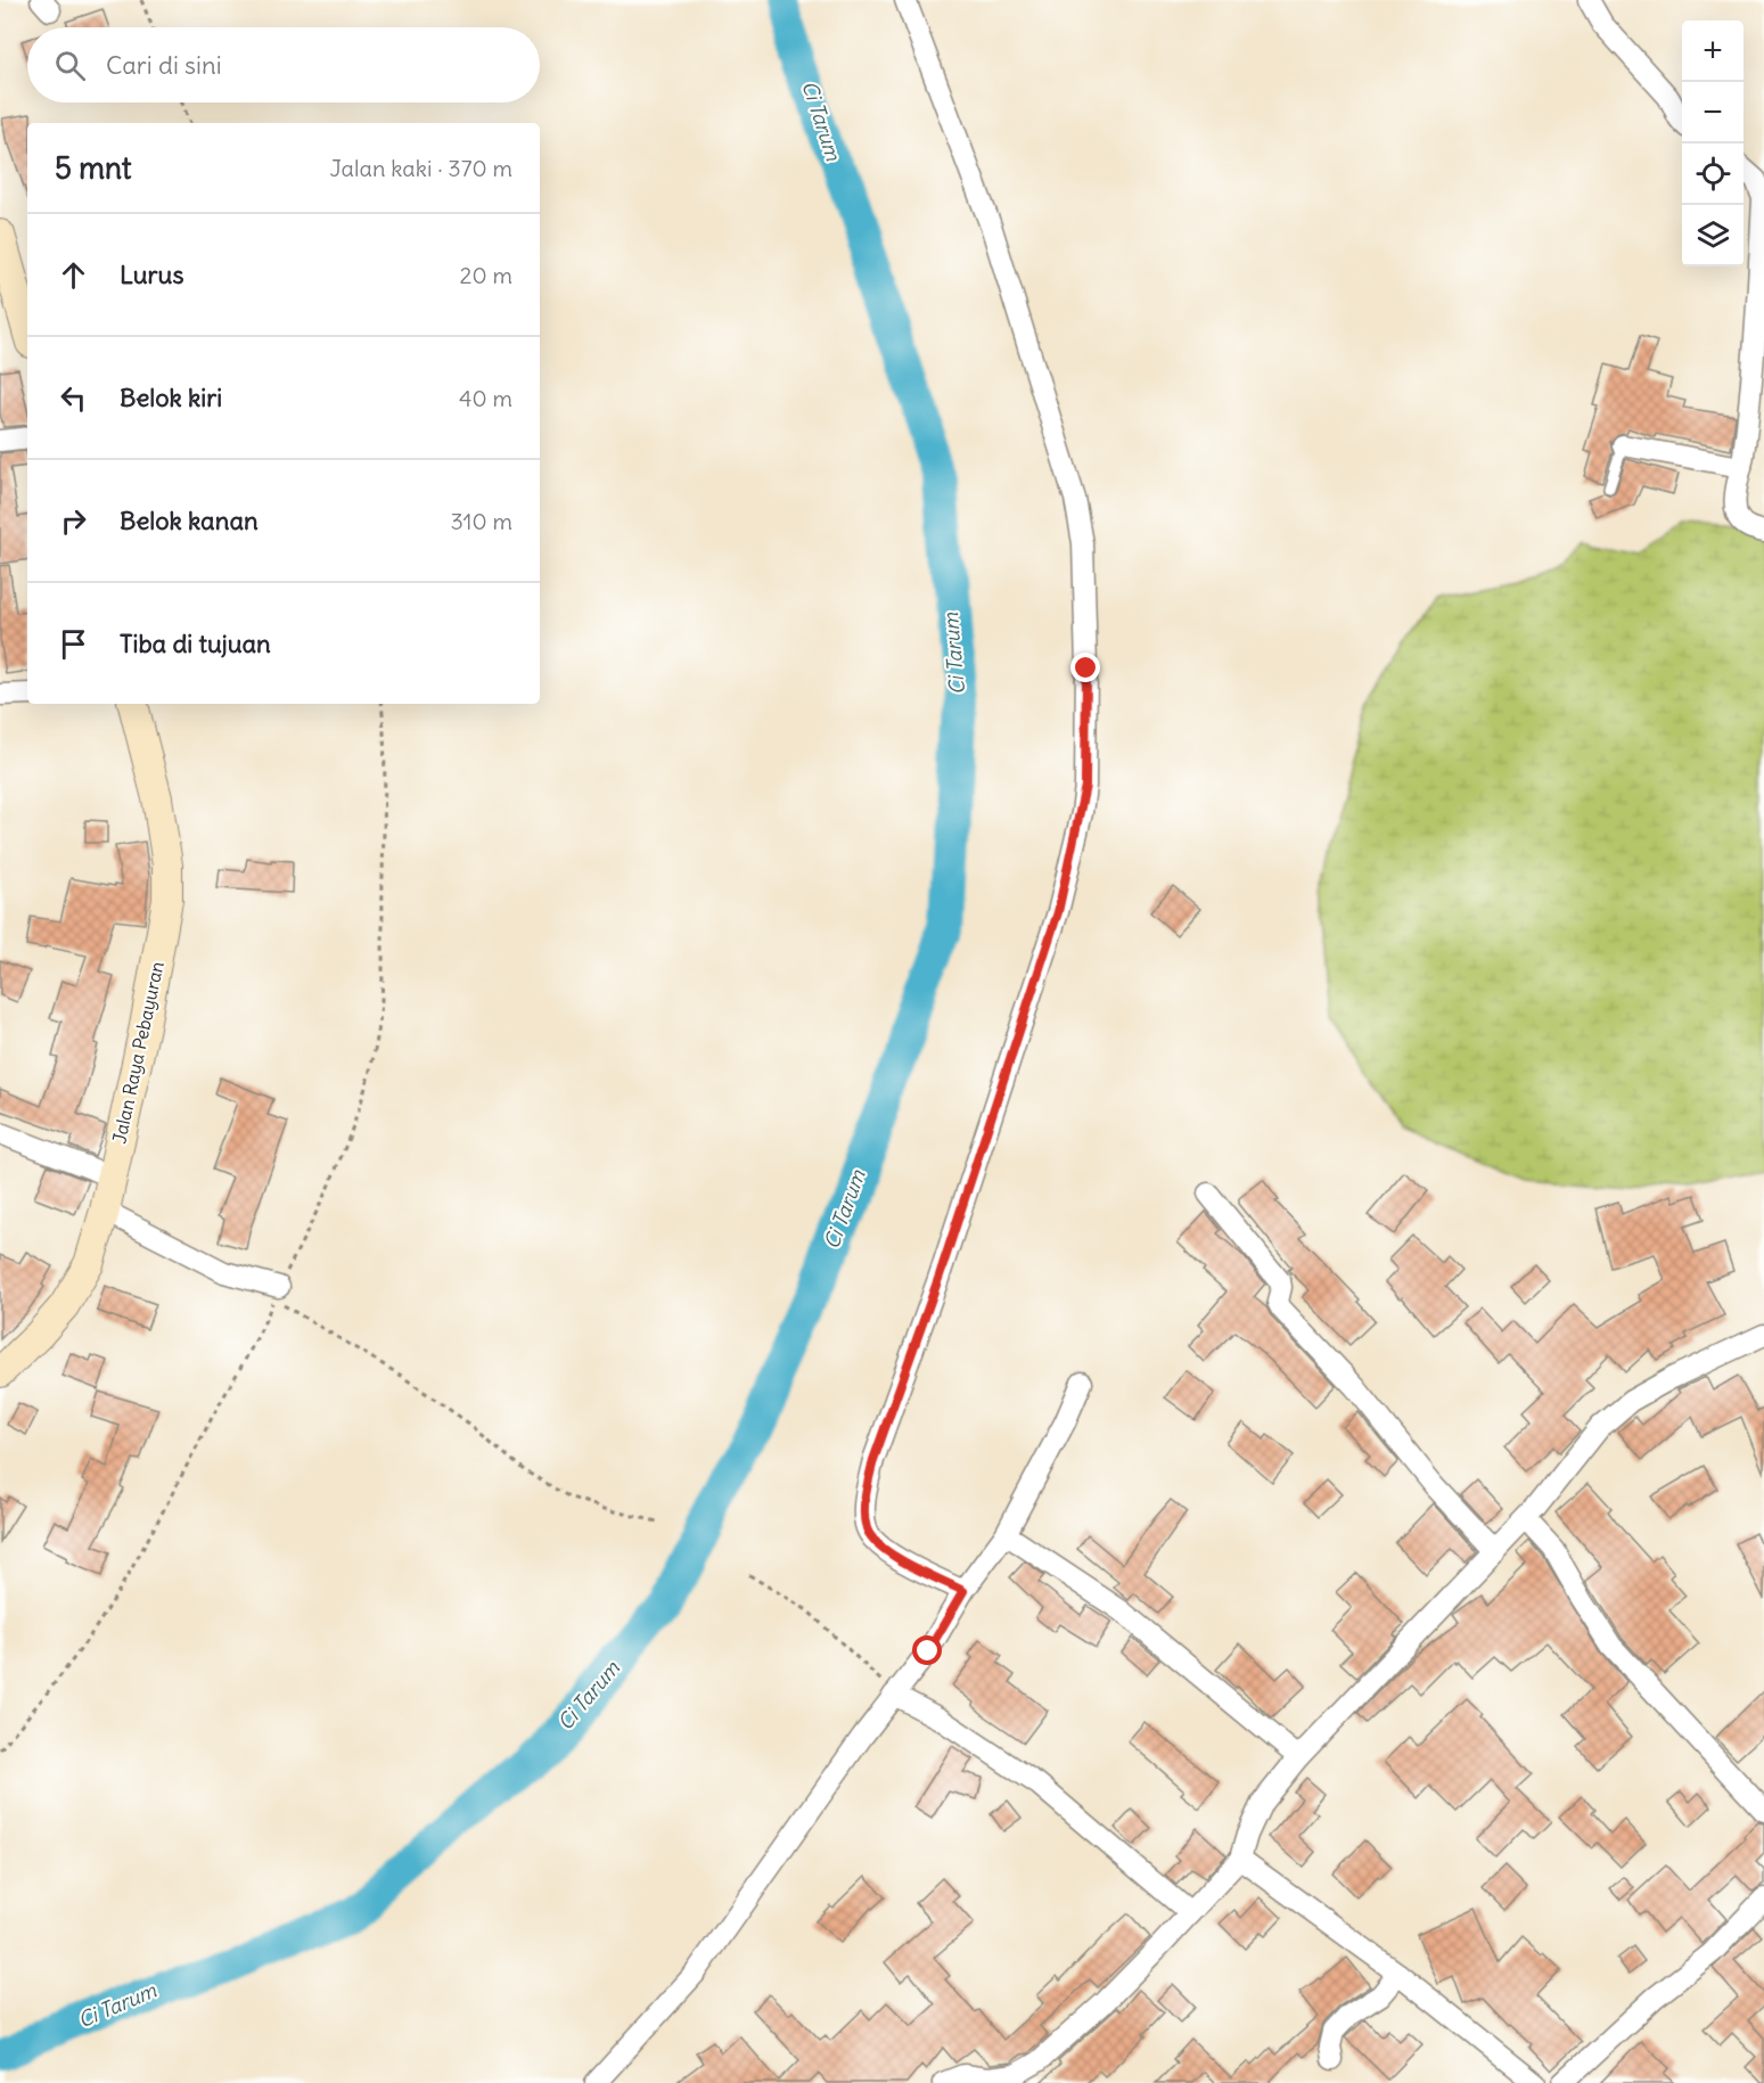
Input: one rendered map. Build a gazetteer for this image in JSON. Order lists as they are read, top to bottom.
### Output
{
  "streets": {
    "main road": ["Jalan Raya Pebayuran"]
  },
  "water": ["Ci Tarum"],
  "page": {
    "map_buttons": ["+", "−"],
    "search": "Cari di sini",
    "heading": ["5 mnt", "Jalan kaki · 370 m"],
    "list": [
      ["Lurus", "20 m"],
      ["Belok kiri", "40 m"],
      ["Belok kanan", "310 m"],
      "Tiba di tujuan"
    ]
  }
}
